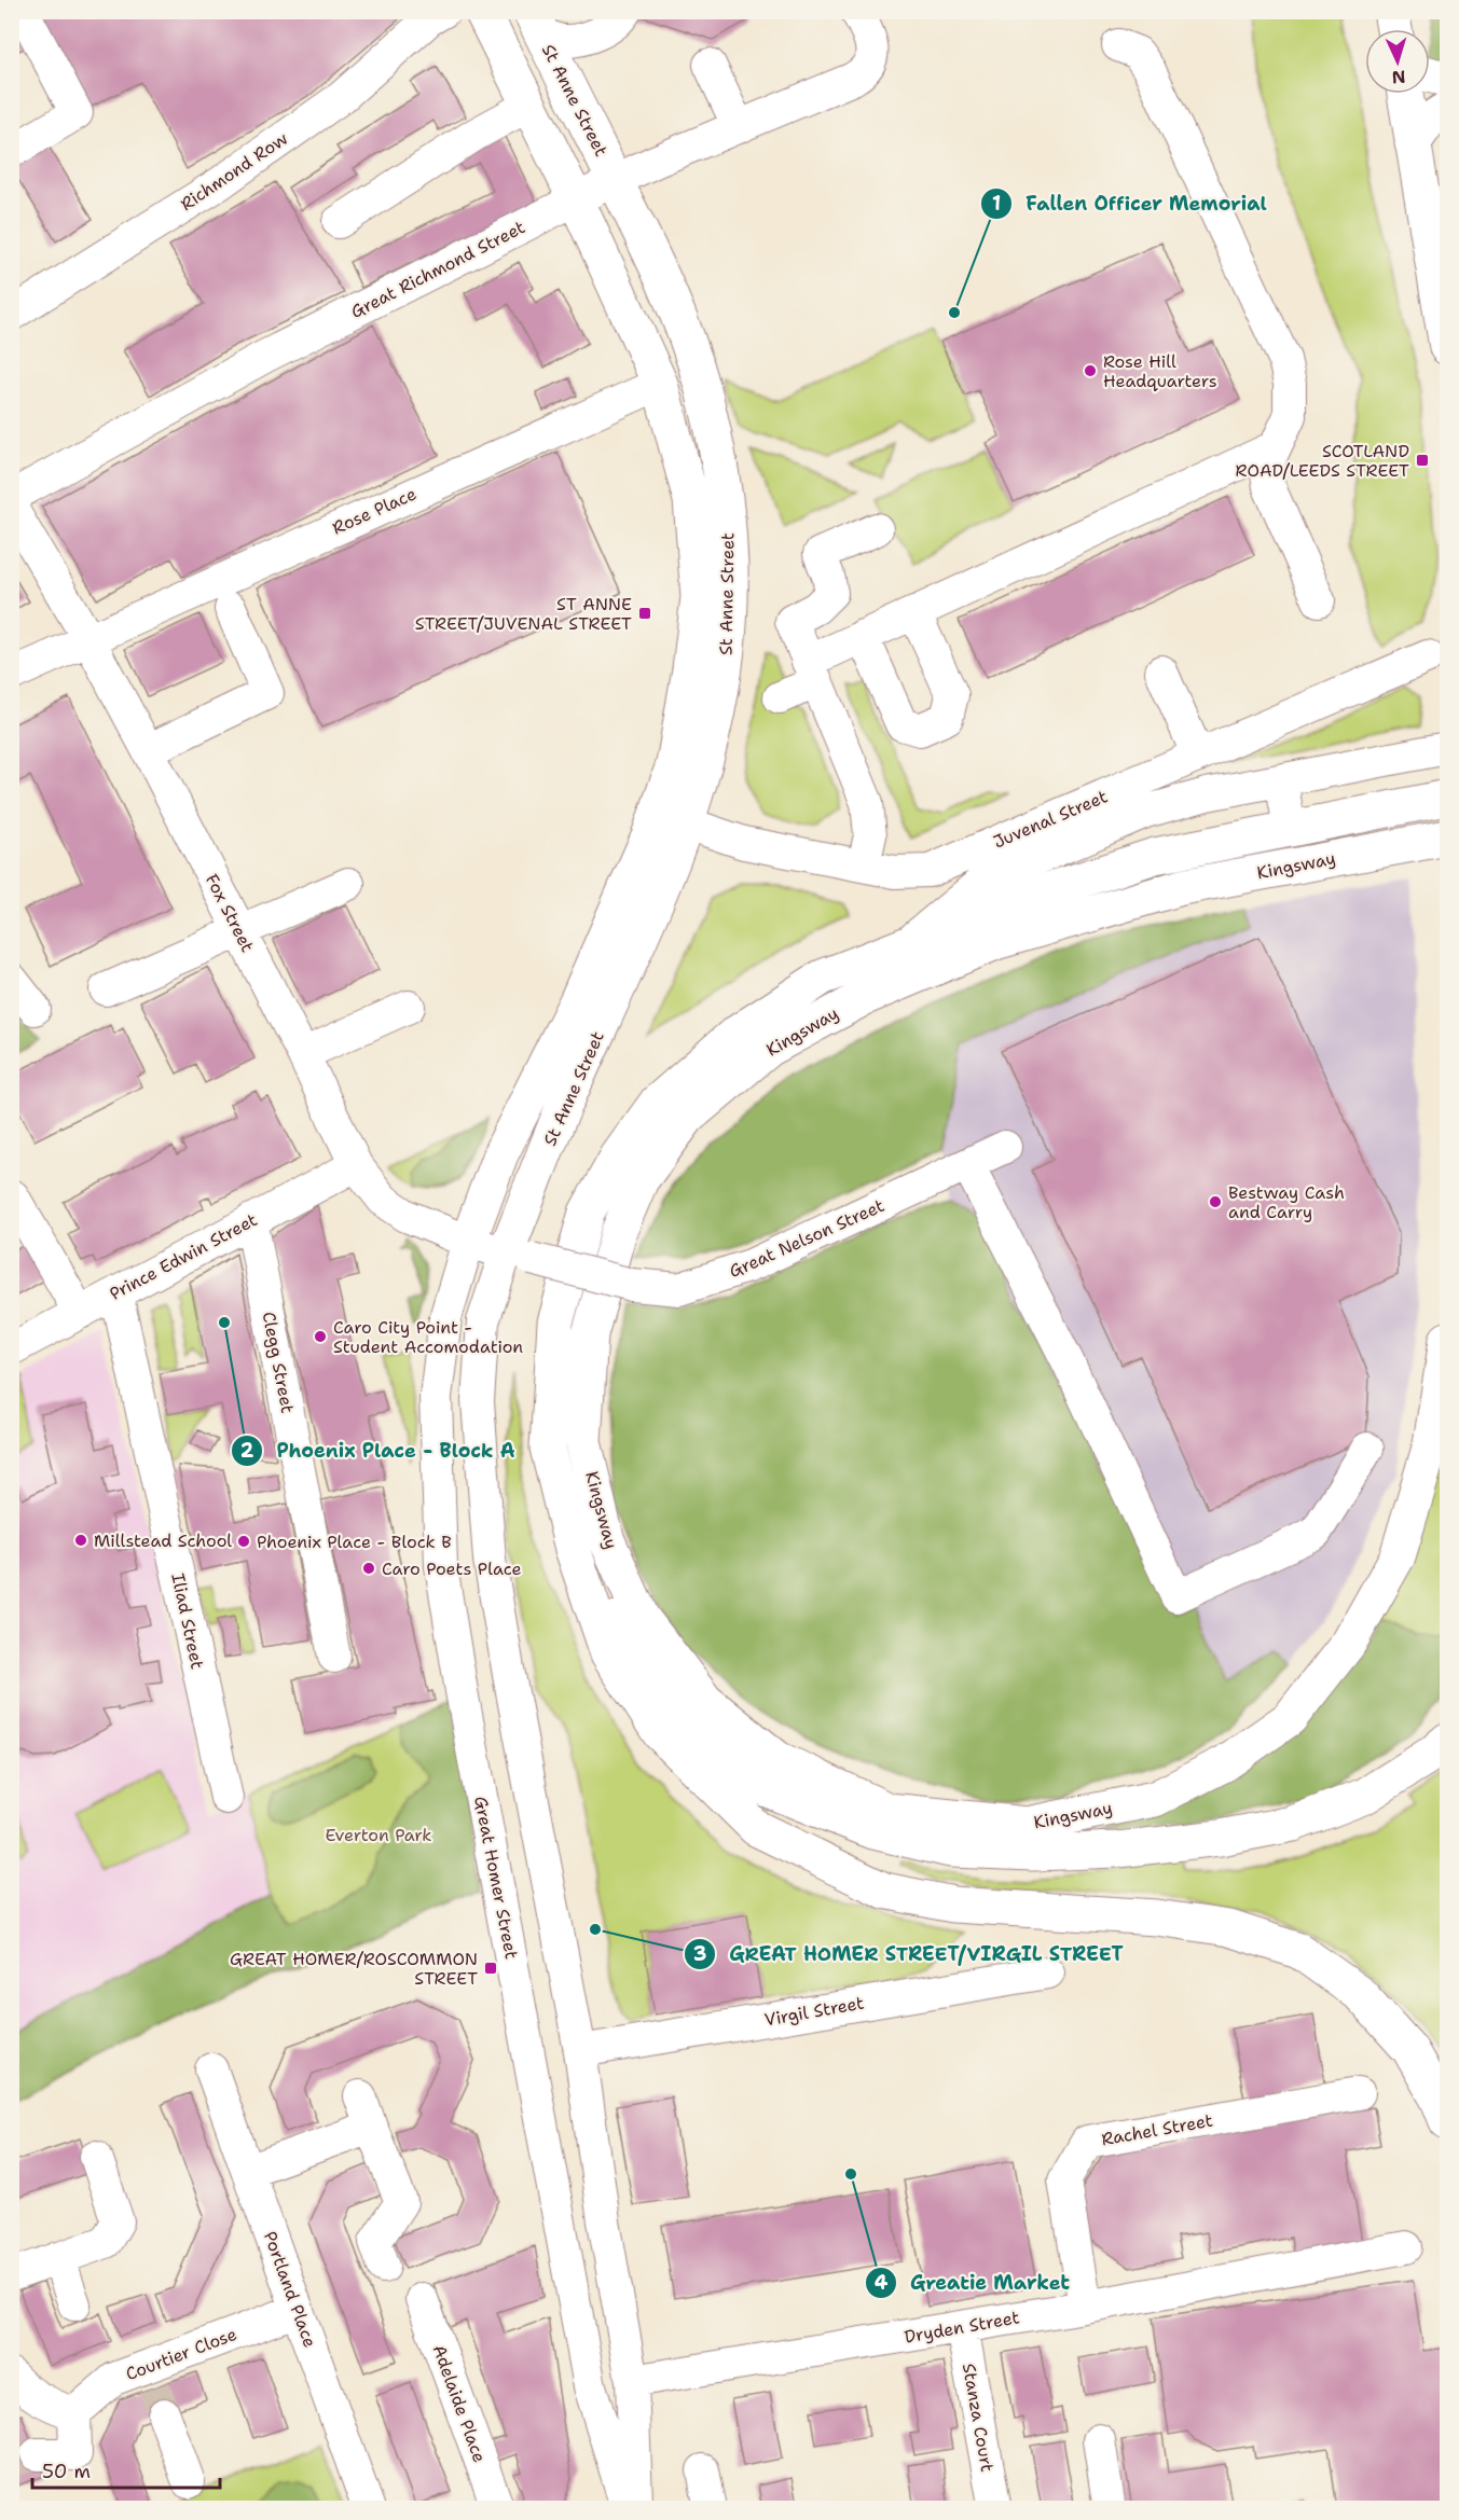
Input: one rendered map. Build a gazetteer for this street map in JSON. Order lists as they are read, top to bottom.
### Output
{
  "streets": {
    "main road": ["St Anne Street", "Kingsway"],
    "street": [
      "Richmond Row",
      "Great Richmond Street",
      "Rose Place",
      "Juvenal Street",
      "Fox Street",
      "Great Nelson Street",
      "Prince Edwin Street",
      "Clegg Street",
      "Iliad Street",
      "Great Homer Street",
      "Virgil Street",
      "Rachel Street",
      "Portland Place",
      "Dryden Street",
      "Courtier Close",
      "Adelaide Place",
      "Stanza Court"
    ]
  },
  "crossings": [
    ["St Anne Street", "Great Richmond Street"],
    ["St Anne Street", "Rose Place"],
    ["St Anne Street", "Juvenal Street"],
    ["St Anne Street", "Fox Street"],
    ["St Anne Street", "Great Nelson Street"],
    ["St Anne Street", "Great Homer Street"],
    ["Rose Place", "Fox Street"],
    ["Fox Street", "Great Nelson Street"],
    ["Fox Street", "Prince Edwin Street"],
    ["Fox Street", "Great Homer Street"],
    ["Prince Edwin Street", "Clegg Street"],
    ["Prince Edwin Street", "Iliad Street"],
    ["Rachel Street", "Dryden Street"],
    ["Portland Place", "Courtier Close"],
    ["Dryden Street", "Stanza Court"]
  ],
  "parks": ["Everton Park"],
  "places": {
    "other": [
      "Fallen Officer Memorial",
      "Rose Hill Headquarters",
      "Bestway Cash and Carry",
      "Phoenix Place - Block A",
      "Caro City Point - Student Accomodation",
      "Millstead School",
      "Phoenix Place - Block B",
      "Caro Poets Place",
      "GREAT HOMER STREET/VIRGIL STREET",
      "Greatie Market"
    ],
    "transit": ["SCOTLAND ROAD/LEEDS STREET", "ST ANNE STREET/JUVENAL STREET", "GREAT HOMER/ROSCOMMON STREET"]
  },
  "scale_bar": "50 m",
  "north": "bottom"
}
